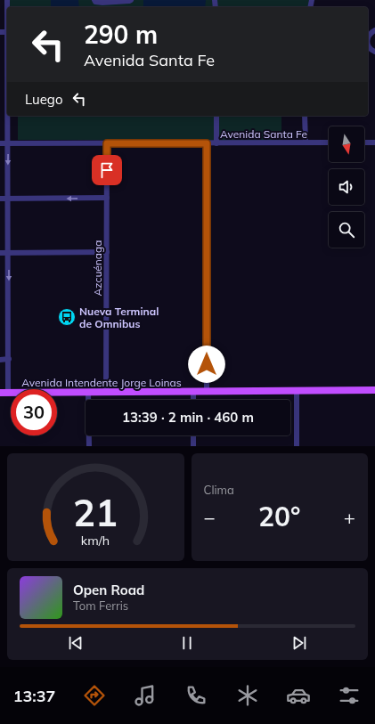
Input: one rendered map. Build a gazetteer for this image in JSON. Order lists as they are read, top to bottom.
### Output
{
  "streets": {
    "main road": ["Avenida Intendente Jorge Loinas"],
    "street": ["Avenida Santa Fe", "Azcuénaga"]
  },
  "crossings": [
    ["Avenida Santa Fe", "Azcuénaga"],
    ["Azcuénaga", "Avenida Intendente Jorge Loinas"]
  ],
  "places": {
    "bus stop": ["Nueva Terminal de Omnibus"]
  },
  "north": "bottom",
  "page": {
    "turn": ["290 m", "Avenida Santa Fe"],
    "then": "Luego",
    "limit": "30",
    "trip": "13:39 · 2 min · 460 m",
    "tile": "Clima",
    "heat": ["−", "20°", "+"],
    "song": ["Open Road", "Tom Ferris"],
    "tabs": "13:37",
    "gauge": ["21", "km/h"]
  }
}
